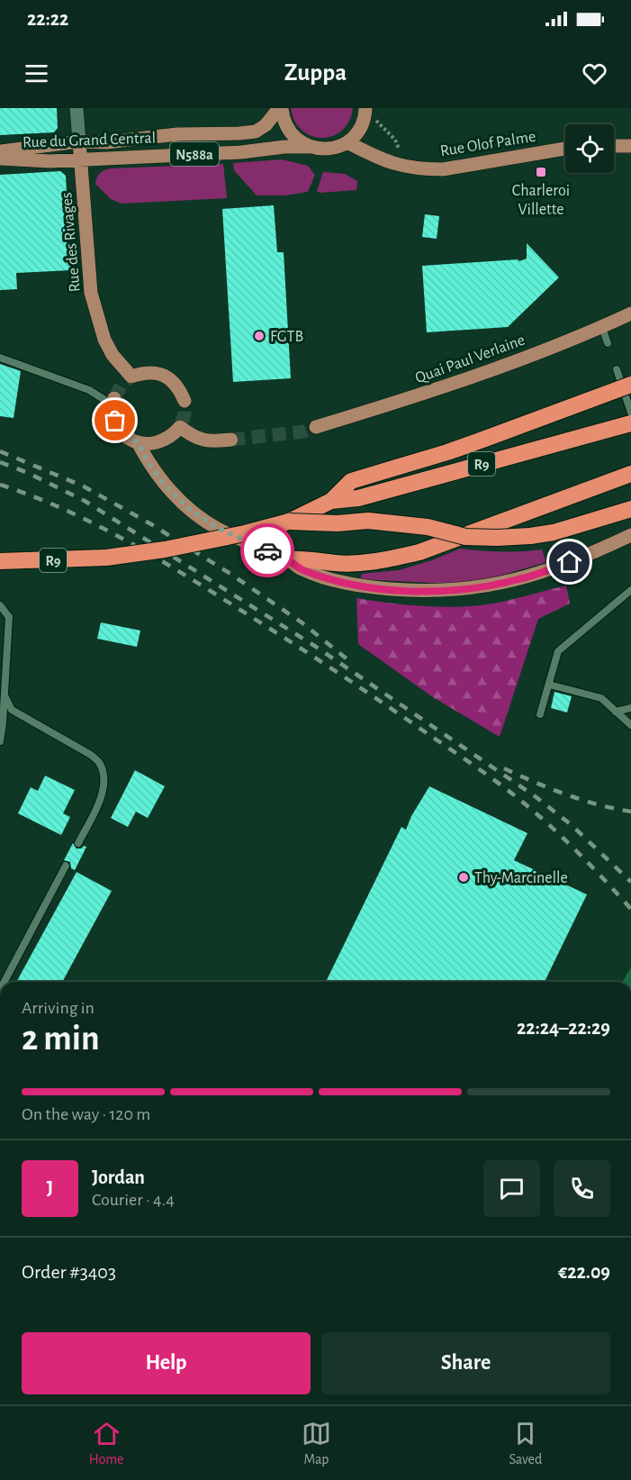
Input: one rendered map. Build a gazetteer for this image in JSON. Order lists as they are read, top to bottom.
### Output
{
  "streets": {
    "highway": ["R9"],
    "main road": [
      "Rue du Grand Central",
      "Rue Olof Palme",
      "N588a",
      "Rue des Rivages",
      "Quai Paul Verlaine"
    ]
  },
  "crossings": [
    ["Rue du Grand Central", "N588a"],
    ["Rue du Grand Central", "Rue des Rivages"],
    ["Rue Olof Palme", "N588a"]
  ],
  "places": {
    "transit": ["Charleroi Villette"],
    "other": ["FGTB", "Thy-Marcinelle"]
  },
  "page": {
    "status": "22:22",
    "header": "Zuppa",
    "heading": ["2 min", "Arriving in", "22:24–22:29"],
    "panel": [
      "Jordan",
      "Courier · 4.4",
      "Order #3403",
      "€22.09"
    ],
    "bar": "On the way · 120 m",
    "round": "J",
    "buttons": ["Help", "Share"],
    "tabs": ["Home", "Map", "Saved"]
  }
}
